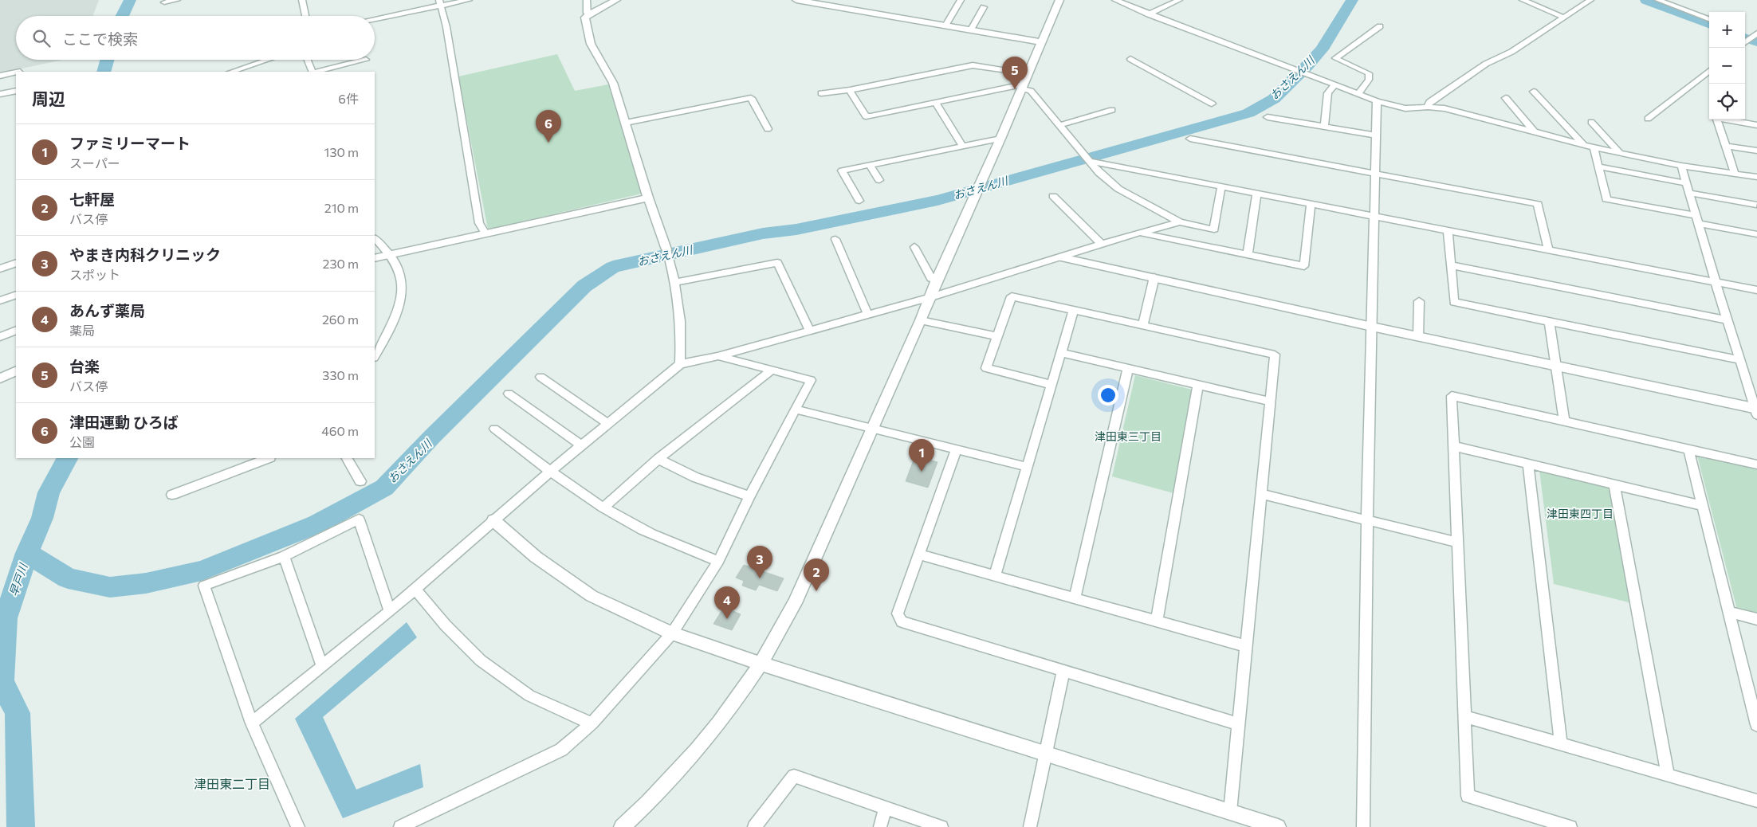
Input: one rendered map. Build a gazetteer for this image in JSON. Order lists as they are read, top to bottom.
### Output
{
  "districts": ["津田東三丁目", "津田東四丁目", "津田東二丁目"],
  "water": ["おさえん川", "早戸川"],
  "page": {
    "map_buttons": ["+", "−"],
    "search": "ここで検索",
    "pins": [
      "5",
      "6",
      "1",
      "3",
      "2",
      "4"
    ],
    "heading": ["周辺", "6件"],
    "list": [
      {
        "mark": "1",
        "name": "ファミリーマート",
        "note": "スーパー",
        "value": "130 m"
      },
      {
        "mark": "2",
        "name": "七軒屋",
        "note": "バス停",
        "value": "210 m"
      },
      {
        "mark": "3",
        "name": "やまき内科クリニック",
        "note": "スポット",
        "value": "230 m"
      },
      {
        "mark": "4",
        "name": "あんず薬局",
        "note": "薬局",
        "value": "260 m"
      },
      {
        "mark": "5",
        "name": "台楽",
        "note": "バス停",
        "value": "330 m"
      },
      {
        "mark": "6",
        "name": "津田運動 ひろば",
        "note": "公園",
        "value": "460 m"
      }
    ]
  }
}
